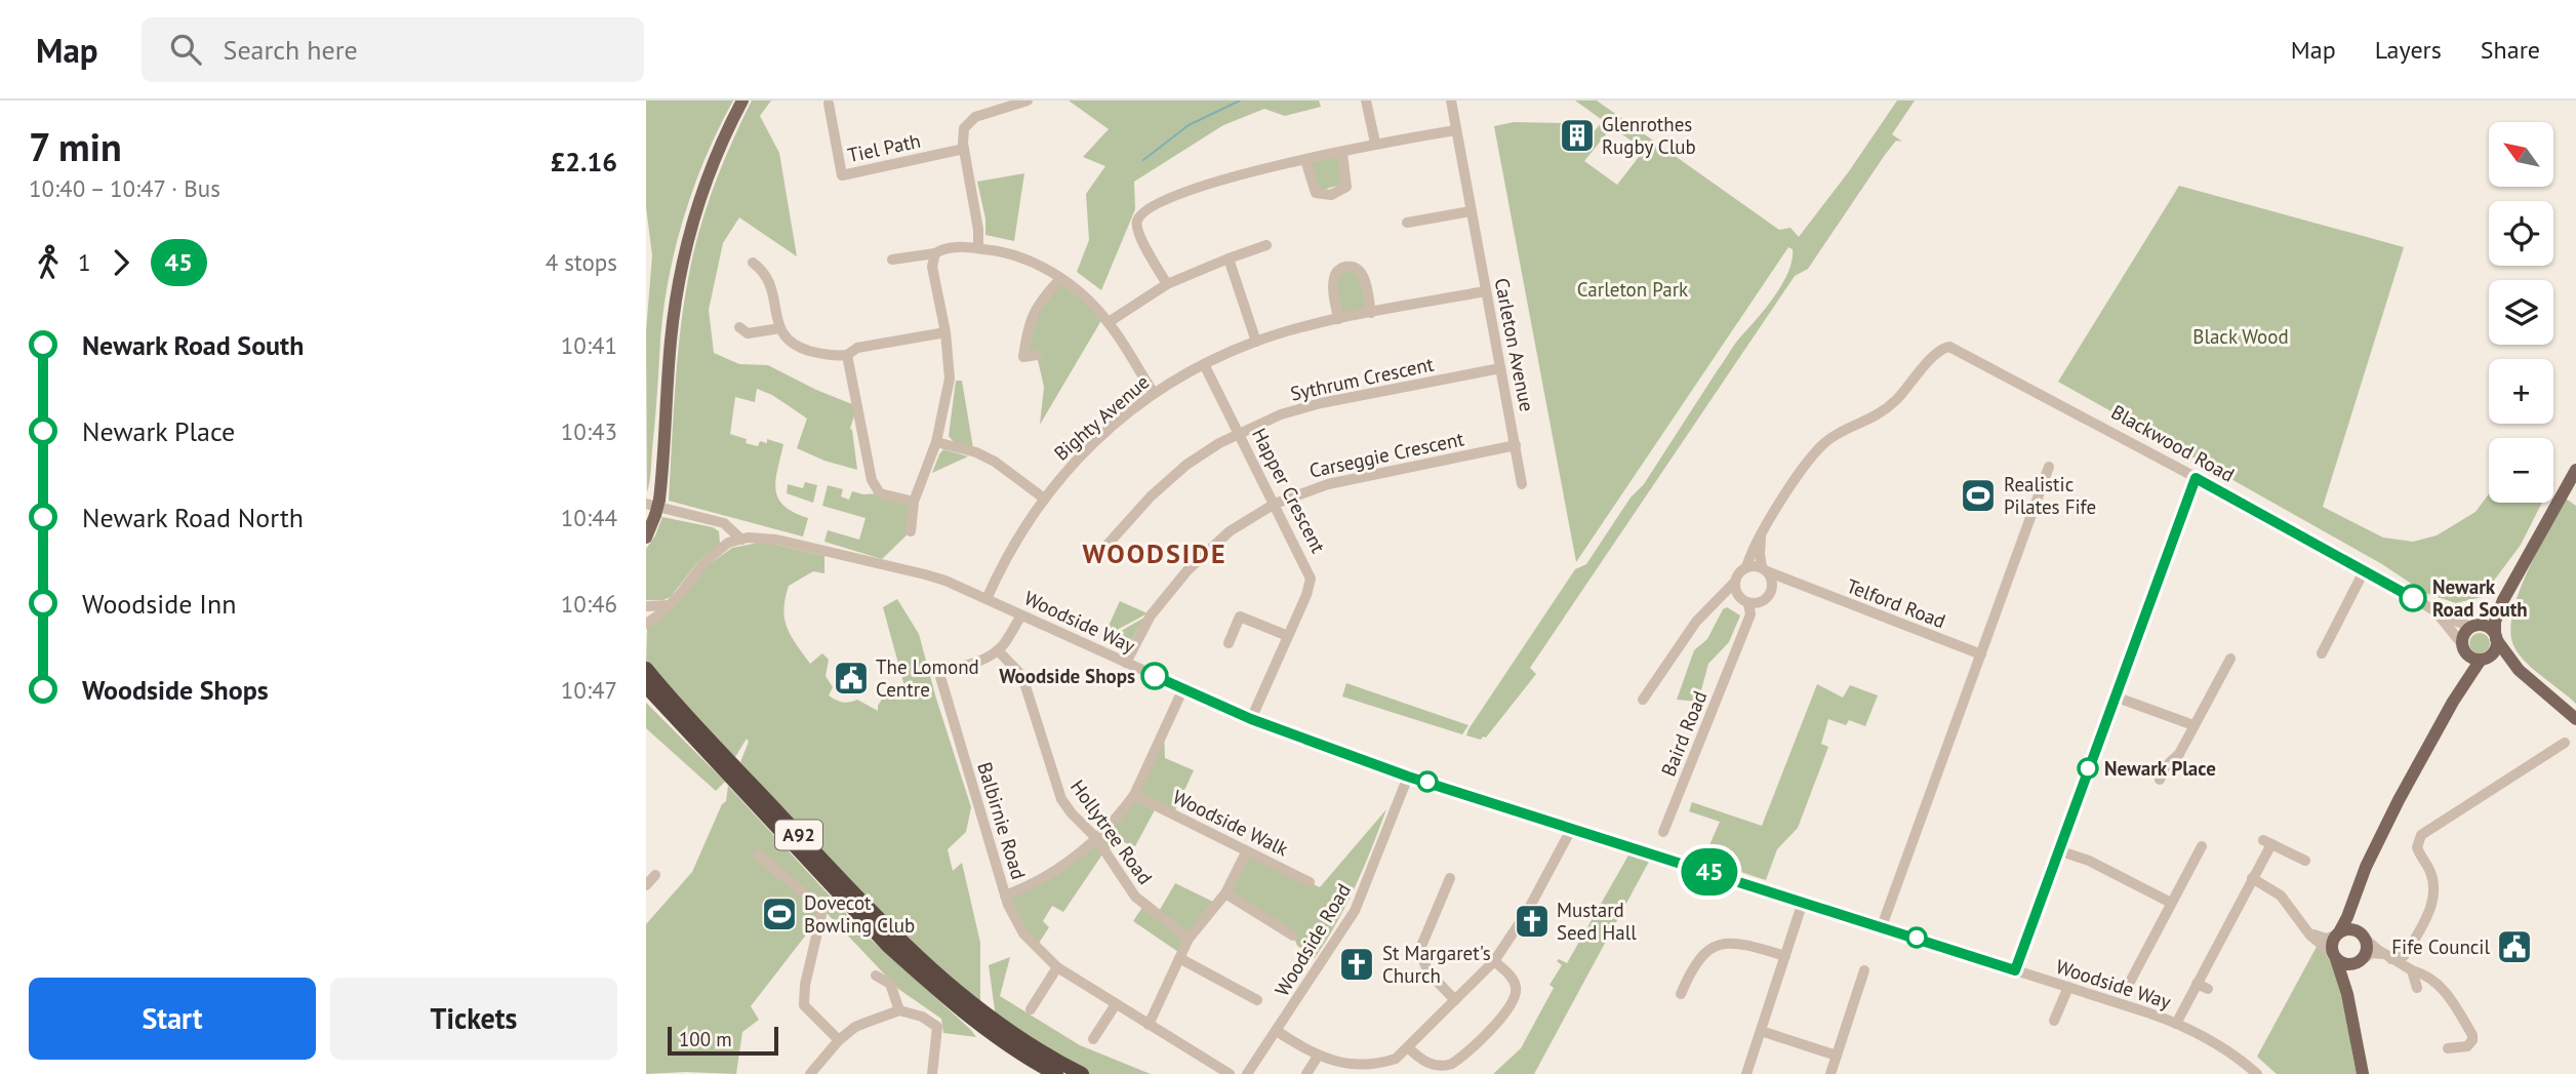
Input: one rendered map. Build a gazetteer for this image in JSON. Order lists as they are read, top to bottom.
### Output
{
  "streets": {
    "highway": ["A92"],
    "street": [
      "Tiel Path",
      "Carleton Avenue",
      "Sythrum Crescent",
      "Bighty Avenue",
      "Blackwood Road",
      "Carseggie Crescent",
      "Happer Crescent",
      "Telford Road",
      "Woodside Way",
      "Baird Road",
      "Balbirnie Road",
      "Woodside Walk",
      "Hollytree Road",
      "Woodside Road"
    ]
  },
  "crossings": [
    ["Carleton Avenue", "Sythrum Crescent"],
    ["Carleton Avenue", "Bighty Avenue"],
    ["Carleton Avenue", "Carseggie Crescent"],
    ["Sythrum Crescent", "Happer Crescent"],
    ["Bighty Avenue", "Happer Crescent"],
    ["Bighty Avenue", "Woodside Way"],
    ["Carseggie Crescent", "Happer Crescent"],
    ["Carseggie Crescent", "Woodside Way"],
    ["Happer Crescent", "Woodside Way"],
    ["Telford Road", "Baird Road"],
    ["Woodside Way", "Woodside Road"],
    ["Balbirnie Road", "Hollytree Road"]
  ],
  "districts": ["WOODSIDE"],
  "parks": ["Carleton Park", "Black Wood"],
  "places": {
    "building": ["Glenrothes Rugby Club"],
    "sports": ["Realistic Pilates Fife", "Dovecot Bowling Club"],
    "other": ["Newark Road South", "Woodside Shops", "Newark Place"],
    "public building": ["The Lomond Centre", "Fife Council"],
    "church": ["Mustard Seed Hall", "St Margaret's Church"]
  },
  "lines": ["bus line 45"],
  "scale_bar": "100 m",
  "north": "top left",
  "page": {
    "header": "Map",
    "search": "Search here",
    "nav": ["Map", "Layers", "Share"],
    "heading": ["7 min", "10:40 – 10:47 · Bus", "£2.16"],
    "on_map": "45",
    "map_buttons": ["+", "−"],
    "legs": ["1", "45", "4 stops"],
    "list": [
      {
        "name": "Newark Road South",
        "value": "10:41"
      },
      {
        "name": "Newark Place",
        "value": "10:43"
      },
      {
        "name": "Newark Road North",
        "value": "10:44"
      },
      {
        "name": "Woodside Inn",
        "value": "10:46"
      },
      {
        "name": "Woodside Shops",
        "value": "10:47"
      }
    ],
    "buttons": ["Start", "Tickets"],
    "scale": "100 m"
  }
}
